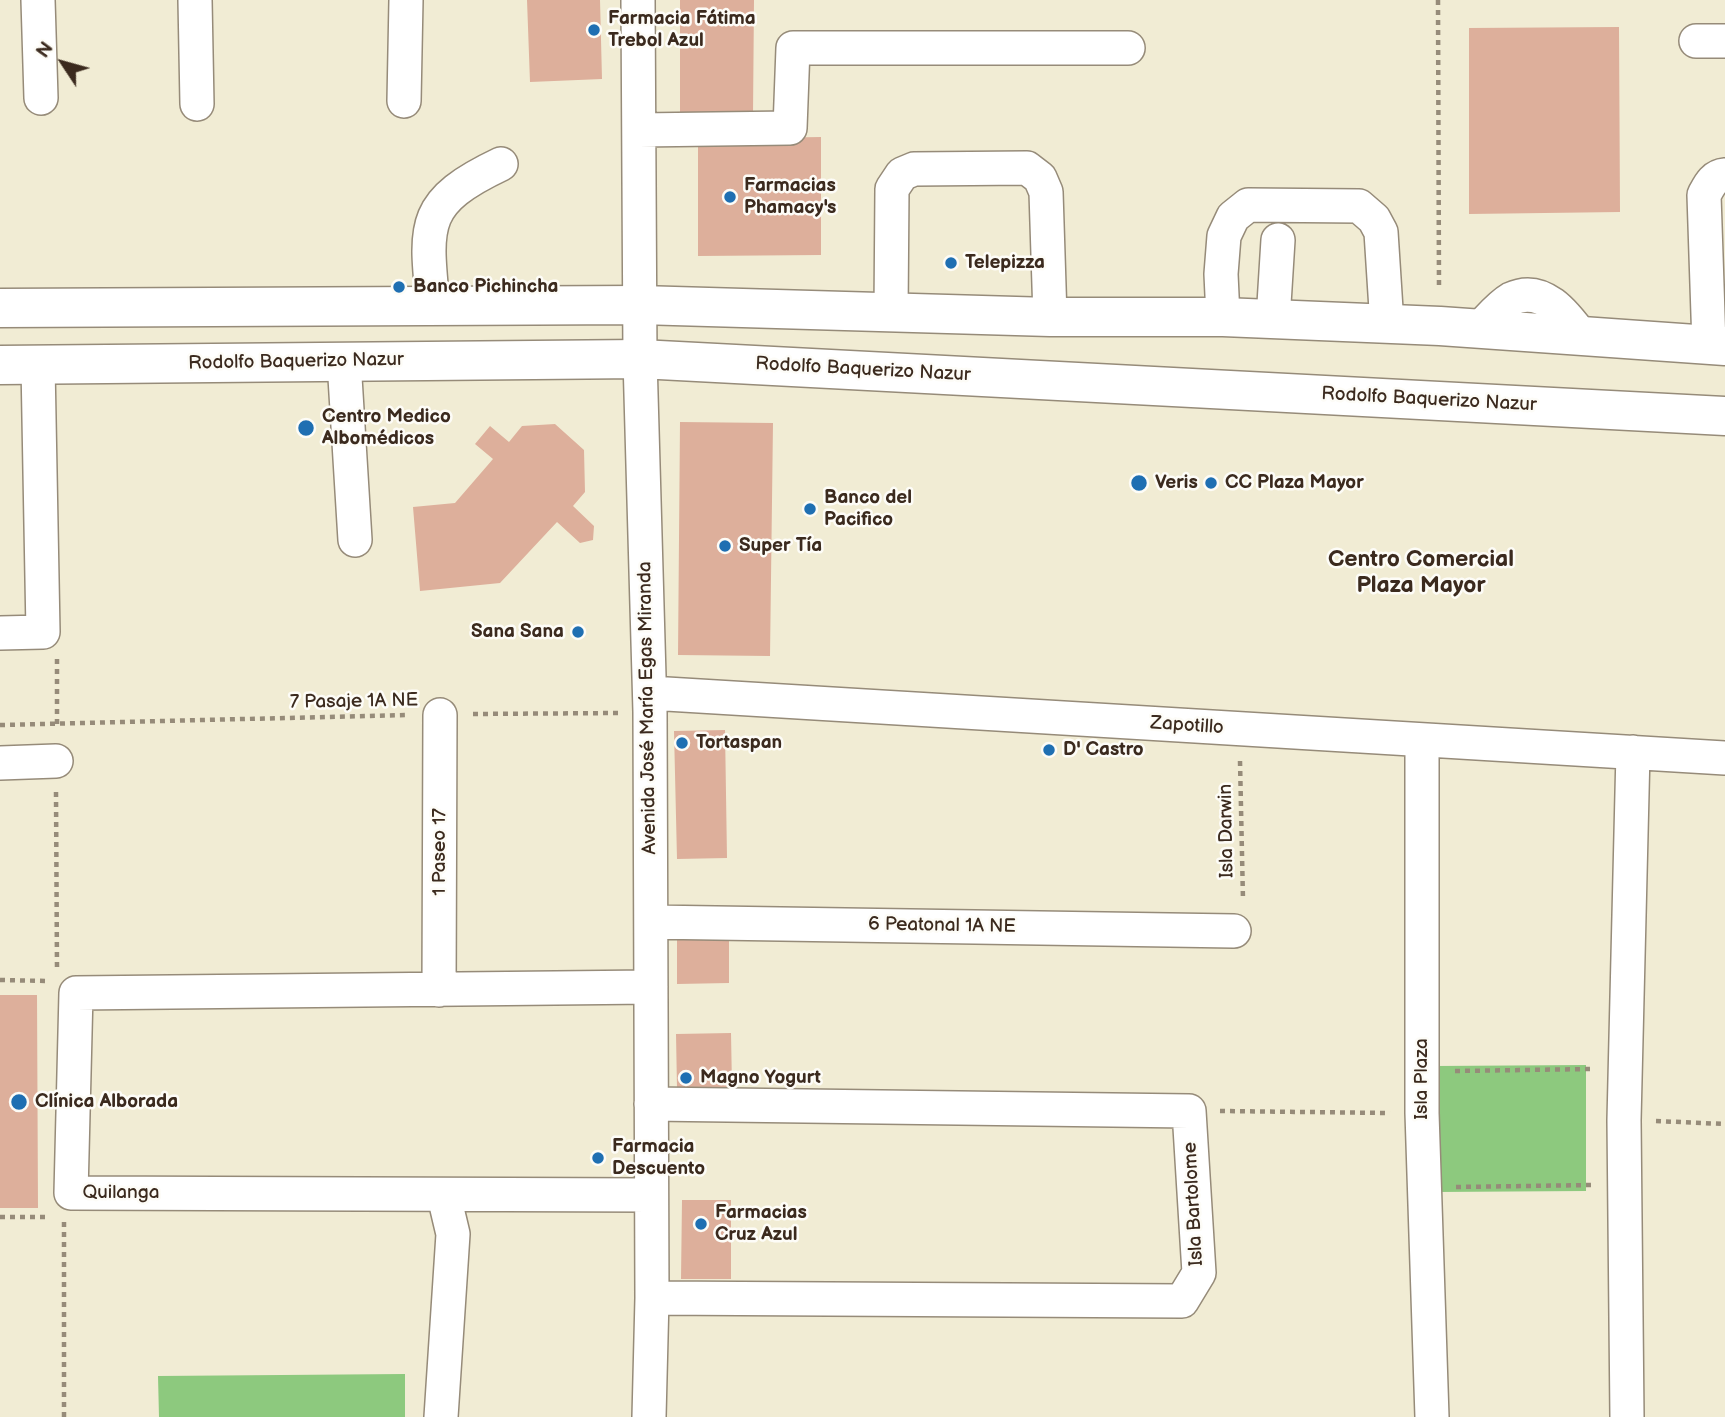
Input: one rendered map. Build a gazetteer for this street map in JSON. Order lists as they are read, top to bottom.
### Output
{
  "streets": {
    "main road": ["Rodolfo Baquerizo Nazur"],
    "street": [
      "Avenida José María Egas Miranda",
      "Zapotillo",
      "1 Paseo 17",
      "6 Peatonal 1A NE",
      "Isla Plaza",
      "Quilanga",
      "Isla Bartolome"
    ],
    "path": ["7 Pasaje 1A NE", "Isla Darwin"]
  },
  "crossings": [
    ["Rodolfo Baquerizo Nazur", "Avenida José María Egas Miranda"],
    ["7 Pasaje 1A NE", "Avenida José María Egas Miranda"],
    ["7 Pasaje 1A NE", "Zapotillo"],
    ["7 Pasaje 1A NE", "1 Paseo 17"],
    ["Avenida José María Egas Miranda", "Zapotillo"],
    ["Avenida José María Egas Miranda", "6 Peatonal 1A NE"],
    ["Avenida José María Egas Miranda", "Quilanga"],
    ["Avenida José María Egas Miranda", "Isla Bartolome"],
    ["Zapotillo", "Isla Darwin"],
    ["Zapotillo", "Isla Plaza"],
    ["Isla Darwin", "6 Peatonal 1A NE"]
  ],
  "districts": ["Centro Comercial Plaza Mayor"],
  "places": [
    "Farmacia Fátima Trebol Azul",
    "Farmacias Phamacy's",
    "Telepizza",
    "Banco Pichincha",
    "Centro Medico Albomédicos",
    "Veris",
    "CC Plaza Mayor",
    "Banco del Pacifico",
    "Super Tía",
    "Sana Sana",
    "Tortaspan",
    "D' Castro",
    "Magno Yogurt",
    "Clínica Alborada",
    "Farmacia Descuento",
    "Farmacias Cruz Azul"
  ],
  "north": "top left"
}
